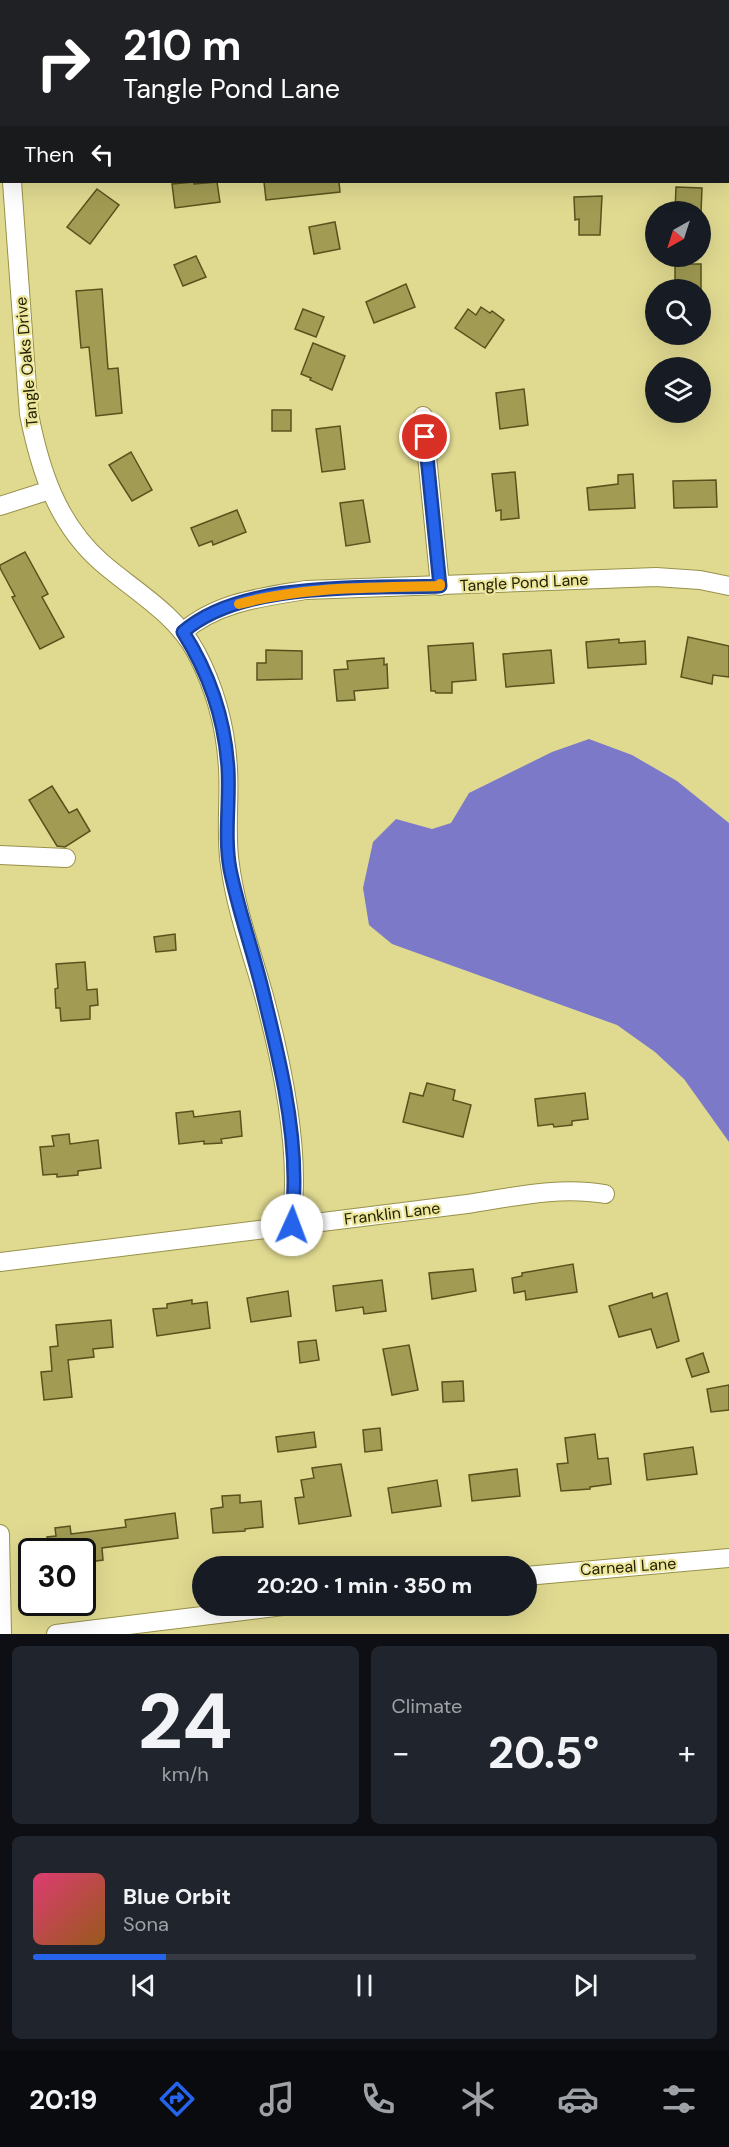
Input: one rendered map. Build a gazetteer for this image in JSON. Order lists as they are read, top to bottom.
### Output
{
  "streets": {
    "street": [
      "Tangle Oaks Drive",
      "Tangle Pond Lane",
      "Franklin Lane",
      "Carneal Lane"
    ]
  },
  "crossings": [
    ["Tangle Oaks Drive", "Tangle Pond Lane"],
    ["Tangle Oaks Drive", "Franklin Lane"]
  ],
  "north": "bottom left",
  "page": {
    "turn": ["210 m", "Tangle Pond Lane"],
    "then": "Then",
    "limit": "30",
    "trip": "20:20 · 1 min · 350 m",
    "tile": [
      ["24", "km/h"],
      "Climate"
    ],
    "heat": ["−", "20.5°", "+"],
    "song": ["Blue Orbit", "Sona"],
    "tabs": "20:19"
  }
}
